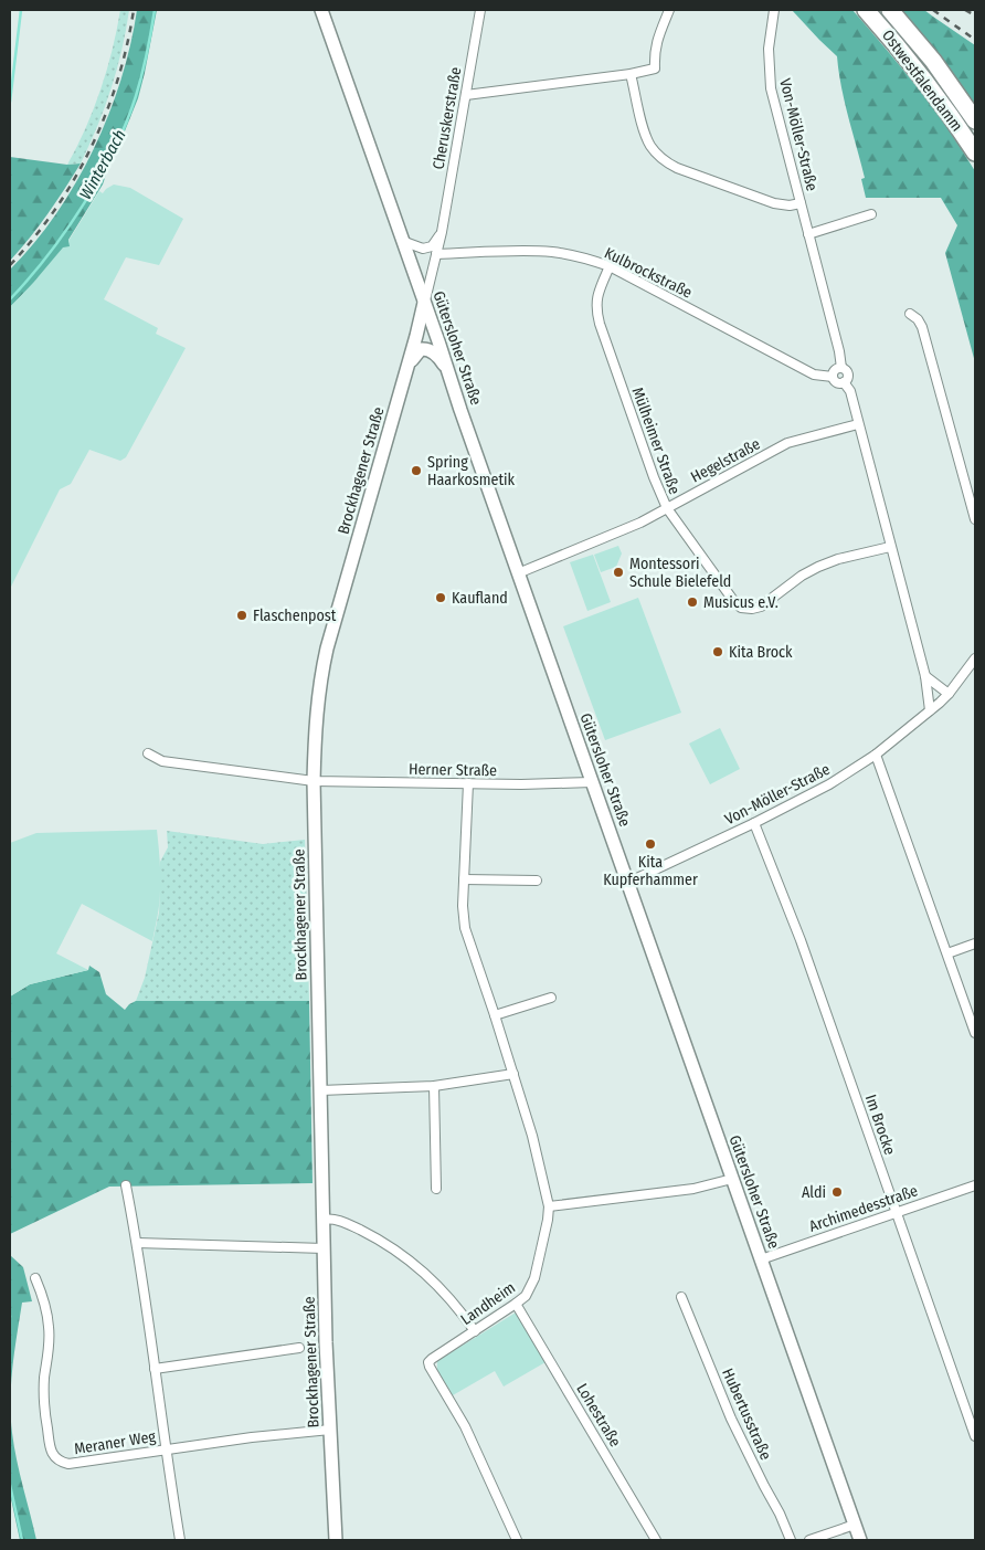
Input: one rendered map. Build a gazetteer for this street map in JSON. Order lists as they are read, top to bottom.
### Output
{
  "streets": {
    "highway": ["Ostwestfalendamm"],
    "main road": ["Gütersloher Straße", "Brockhagener Straße"],
    "street": [
      "Cheruskerstraße",
      "Von-Möller-Straße",
      "Kulbrockstraße",
      "Mülheimer Straße",
      "Hegelstraße",
      "Herner Straße",
      "Im Brocke",
      "Archimedesstraße",
      "Landheim",
      "Hubertusstraße",
      "Lohestraße",
      "Meraner Weg"
    ]
  },
  "crossings": [
    ["Cheruskerstraße", "Kulbrockstraße"],
    ["Cheruskerstraße", "Gütersloher Straße"],
    ["Cheruskerstraße", "Brockhagener Straße"],
    ["Von-Möller-Straße", "Kulbrockstraße"],
    ["Von-Möller-Straße", "Gütersloher Straße"],
    ["Von-Möller-Straße", "Mülheimer Straße"],
    ["Von-Möller-Straße", "Hegelstraße"],
    ["Von-Möller-Straße", "Im Brocke"],
    ["Kulbrockstraße", "Mülheimer Straße"],
    ["Gütersloher Straße", "Hegelstraße"],
    ["Gütersloher Straße", "Brockhagener Straße"],
    ["Gütersloher Straße", "Herner Straße"],
    ["Gütersloher Straße", "Archimedesstraße"],
    ["Mülheimer Straße", "Hegelstraße"],
    ["Brockhagener Straße", "Herner Straße"],
    ["Brockhagener Straße", "Meraner Weg"],
    ["Herner Straße", "Landheim"],
    ["Im Brocke", "Archimedesstraße"],
    ["Landheim", "Lohestraße"]
  ],
  "water": ["Winterbach"],
  "places": [
    "Spring Haarkosmetik",
    "Montessori Schule Bielefeld",
    "Kaufland",
    "Musicus e.V.",
    "Flaschenpost",
    "Kita Brock",
    "Kita Kupferhammer",
    "Aldi"
  ]
}
